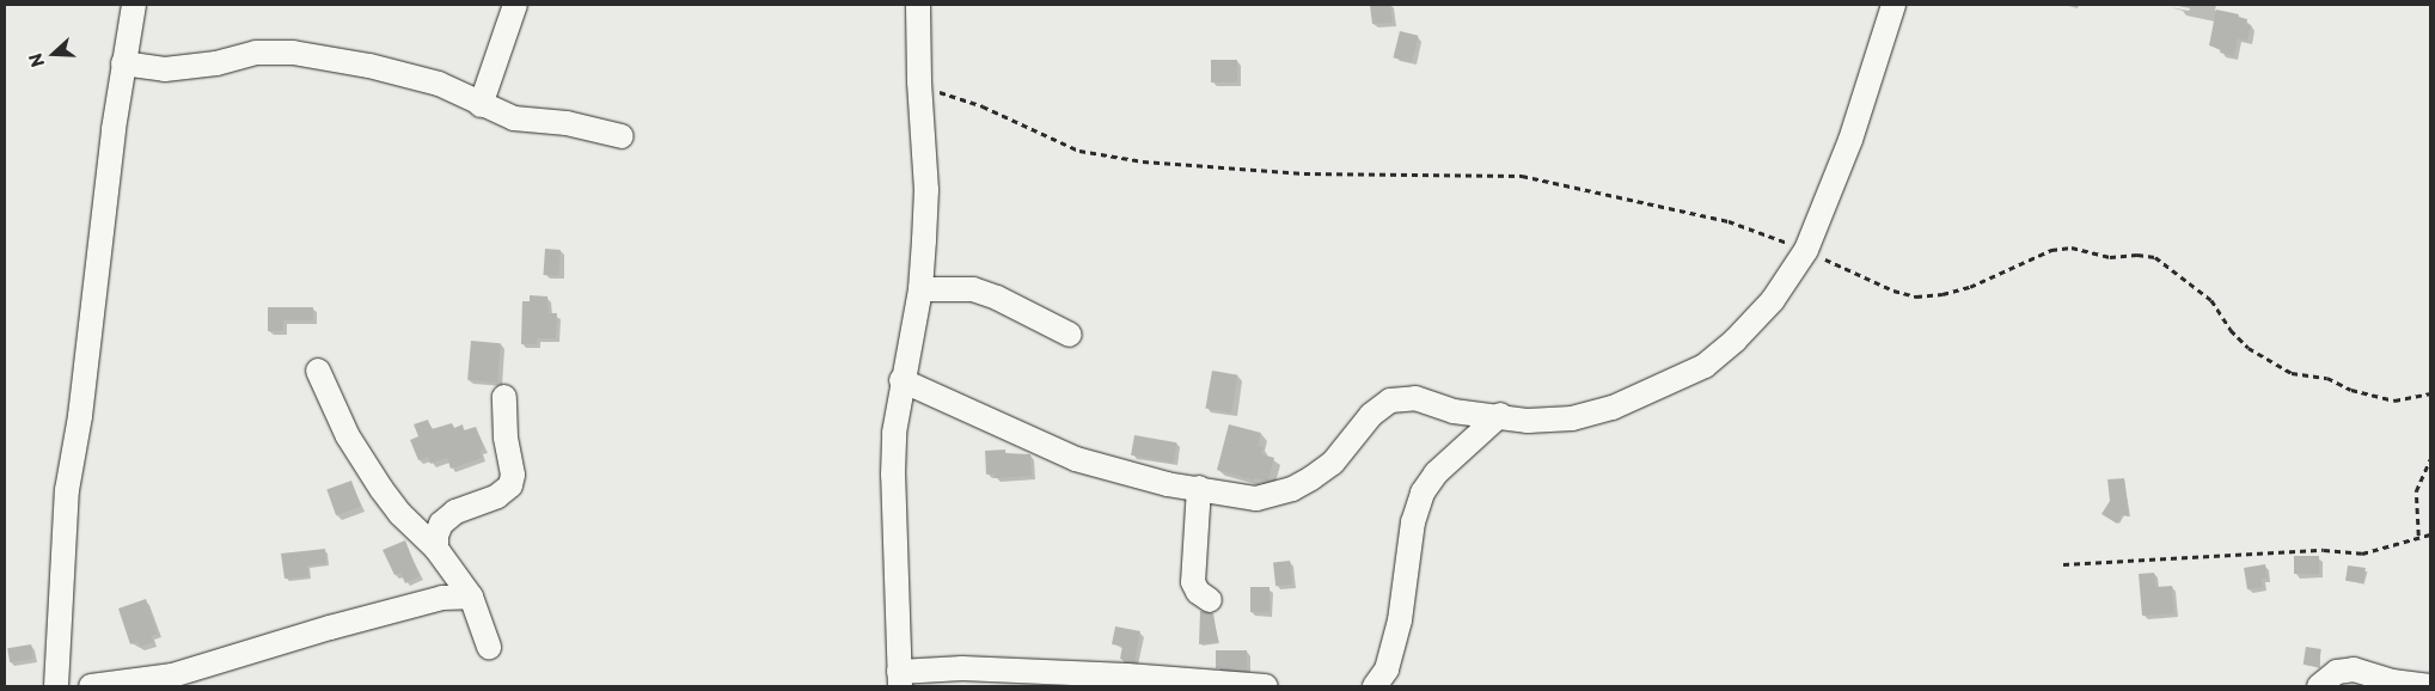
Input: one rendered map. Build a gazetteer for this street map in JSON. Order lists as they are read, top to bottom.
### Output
{
  "north": "left"
}
